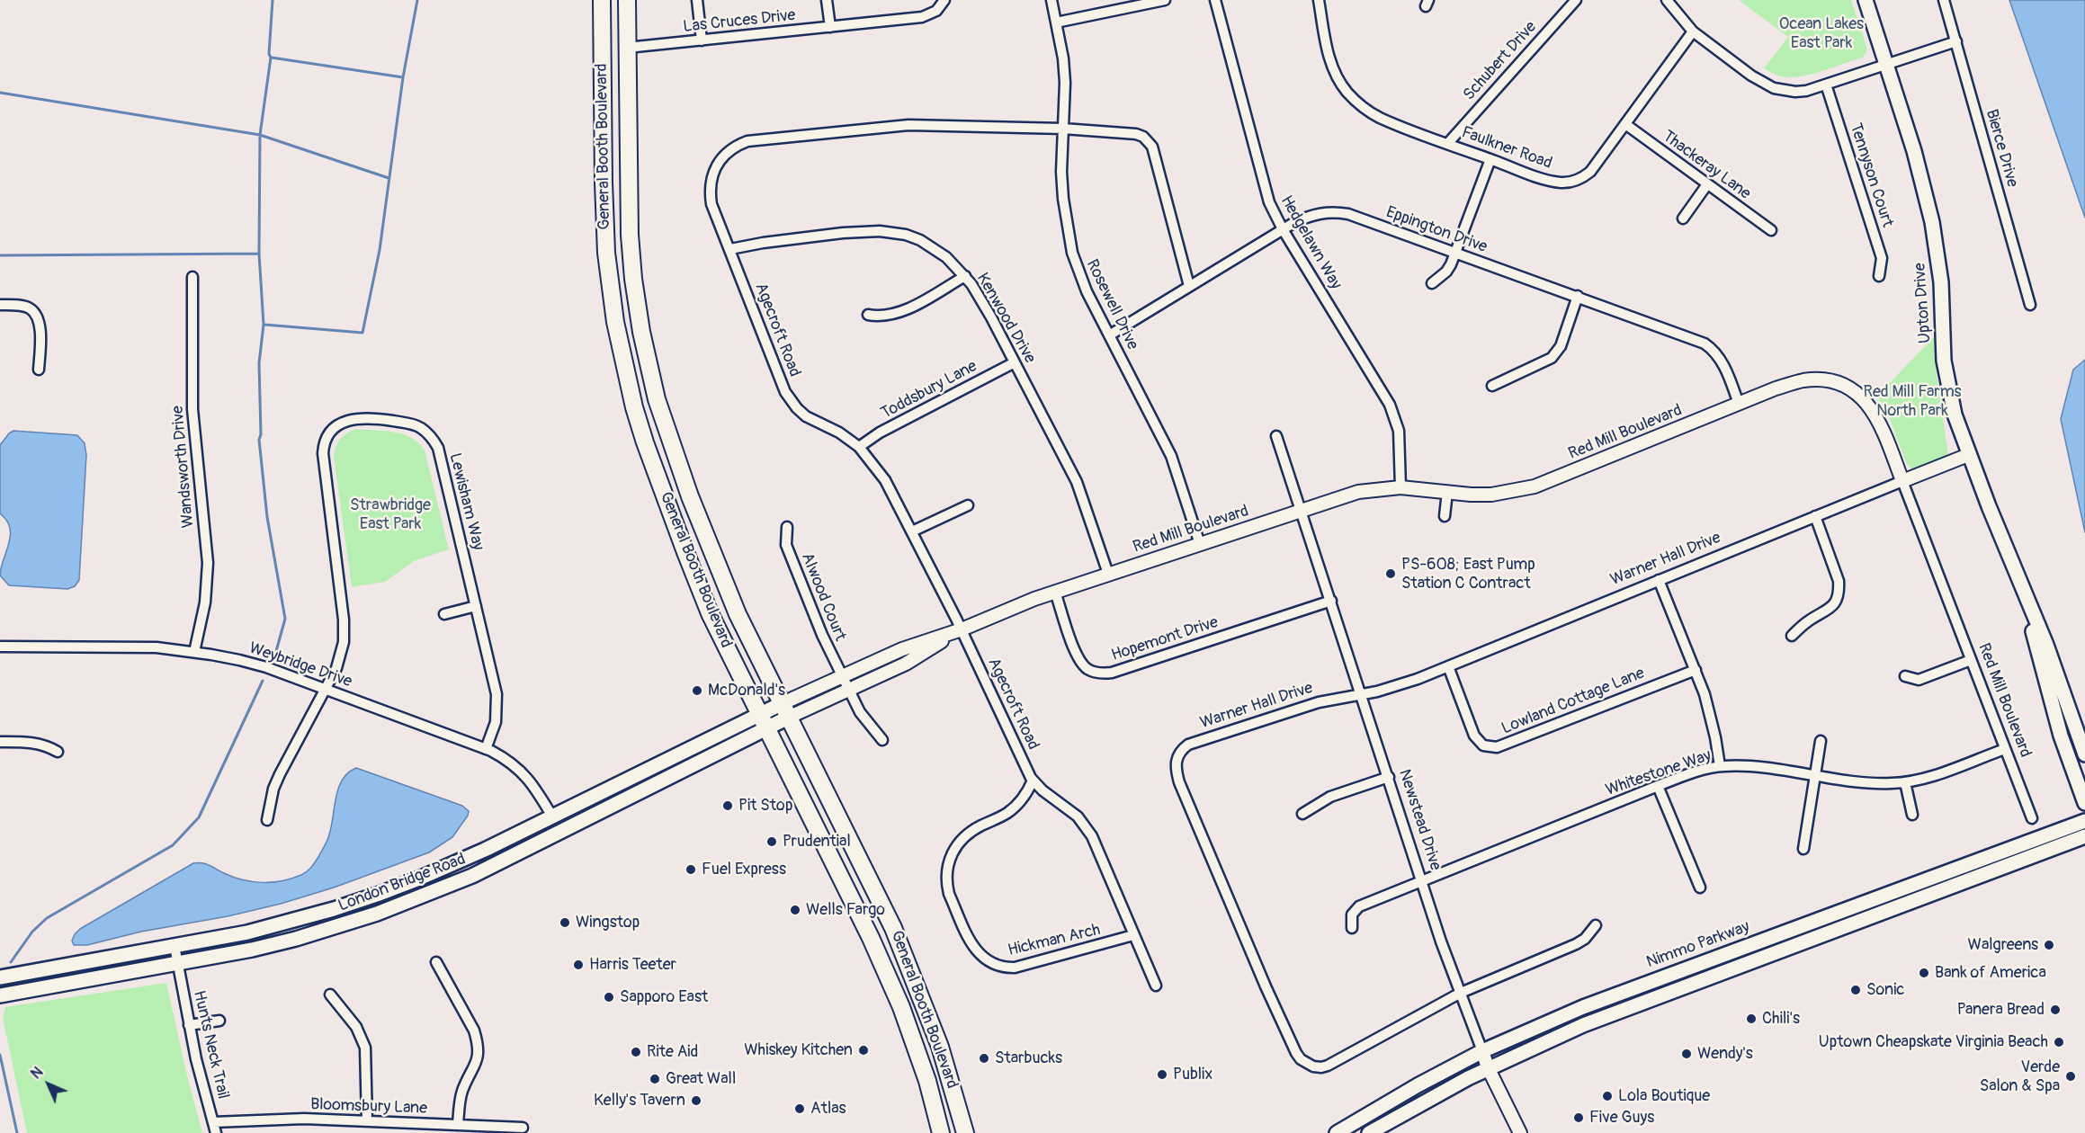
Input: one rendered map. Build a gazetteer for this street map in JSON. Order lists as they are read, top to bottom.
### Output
{
  "streets": {
    "highway": ["General Booth Boulevard"],
    "main road": ["Upton Drive", "London Bridge Road", "Nimmo Parkway"],
    "street": [
      "Las Cruces Drive",
      "Schubert Drive",
      "Faulkner Road",
      "Bierce Drive",
      "Thackeray Lane",
      "Tennyson Court",
      "Eppington Drive",
      "Hedgelawn Way",
      "Rosewell Drive",
      "Kenwood Drive",
      "Agecroft Road",
      "Toddsbury Lane",
      "Red Mill Boulevard",
      "Wandsworth Drive",
      "Lewisham Way",
      "Warner Hall Drive",
      "Alwood Court",
      "Hopemont Drive",
      "Weybridge Drive",
      "Lowland Cottage Lane",
      "Whitestone Way",
      "Newstead Drive",
      "Hickman Arch",
      "Hunts Neck Trail",
      "Bloomsbury Lane"
    ]
  },
  "crossings": [
    ["Las Cruces Drive", "General Booth Boulevard"],
    ["Schubert Drive", "Faulkner Road"],
    ["General Booth Boulevard", "Red Mill Boulevard"],
    ["General Booth Boulevard", "London Bridge Road"],
    ["Faulkner Road", "Thackeray Lane"],
    ["Eppington Drive", "Hedgelawn Way"],
    ["Eppington Drive", "Rosewell Drive"],
    ["Eppington Drive", "Agecroft Road"],
    ["Eppington Drive", "Red Mill Boulevard"],
    ["Hedgelawn Way", "Red Mill Boulevard"],
    ["Upton Drive", "Warner Hall Drive"],
    ["Rosewell Drive", "Agecroft Road"],
    ["Rosewell Drive", "Red Mill Boulevard"],
    ["Kenwood Drive", "Agecroft Road"],
    ["Kenwood Drive", "Toddsbury Lane"],
    ["Kenwood Drive", "Red Mill Boulevard"],
    ["Agecroft Road", "Toddsbury Lane"],
    ["Agecroft Road", "Red Mill Boulevard"],
    ["Agecroft Road", "Hickman Arch"],
    ["Red Mill Boulevard", "Warner Hall Drive"],
    ["Red Mill Boulevard", "Alwood Court"],
    ["Red Mill Boulevard", "Hopemont Drive"],
    ["Red Mill Boulevard", "Whitestone Way"],
    ["Red Mill Boulevard", "Newstead Drive"],
    ["Red Mill Boulevard", "London Bridge Road"],
    ["Wandsworth Drive", "Weybridge Drive"],
    ["Lewisham Way", "Weybridge Drive"],
    ["Warner Hall Drive", "Lowland Cottage Lane"],
    ["Warner Hall Drive", "Newstead Drive"],
    ["Hopemont Drive", "Newstead Drive"],
    ["Weybridge Drive", "London Bridge Road"],
    ["Whitestone Way", "Newstead Drive"],
    ["Newstead Drive", "Nimmo Parkway"],
    ["London Bridge Road", "Hunts Neck Trail"],
    ["Hunts Neck Trail", "Bloomsbury Lane"]
  ],
  "parks": ["Ocean Lakes East Park", "Red Mill Farms North Park", "Strawbridge East Park"],
  "places": [
    "PS-608; East Pump Station C Contract",
    "McDonald's",
    "Pit Stop",
    "Prudential",
    "Fuel Express",
    "Wells Fargo",
    "Wingstop",
    "Walgreens",
    "Harris Teeter",
    "Bank of America",
    "Sonic",
    "Sapporo East",
    "Panera Bread",
    "Chili's",
    "Uptown Cheapskate Virginia Beach",
    "Whiskey Kitchen",
    "Rite Aid",
    "Wendy's",
    "Starbucks",
    "Publix",
    "Verde Salon & Spa",
    "Great Wall",
    "Lola Boutique",
    "Kelly's Tavern",
    "Atlas",
    "Five Guys"
  ],
  "north": "top left"
}
